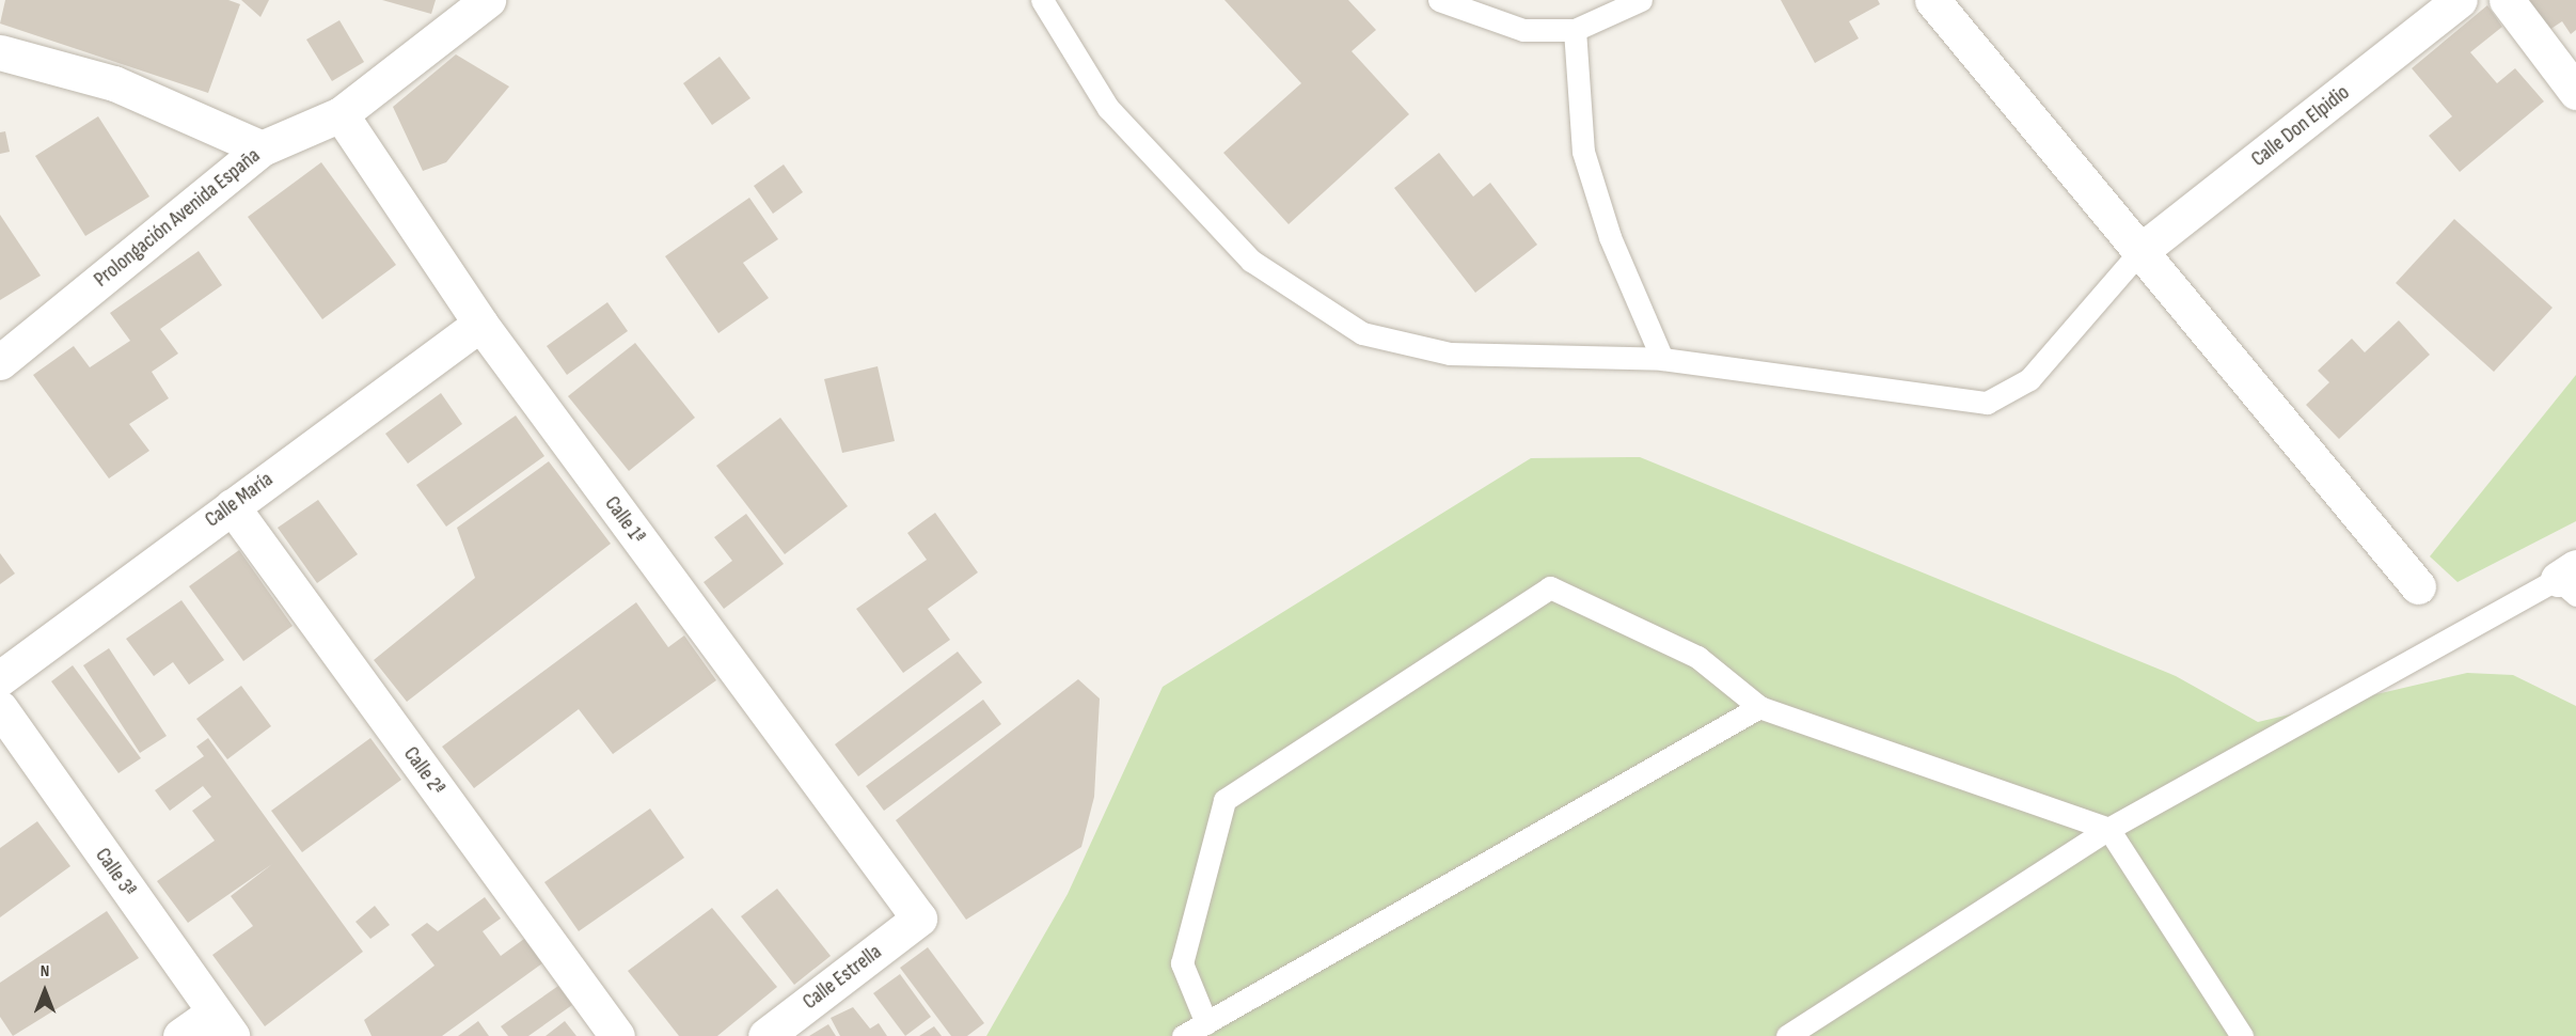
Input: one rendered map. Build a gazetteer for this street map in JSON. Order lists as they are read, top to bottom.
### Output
{
  "streets": {
    "street": [
      "Calle Don Elpidio",
      "Prolongación Avenida España",
      "Calle María",
      "Calle 1ª",
      "Calle 2ª",
      "Calle 3ª",
      "Calle Estrella"
    ]
  },
  "crossings": [
    ["Prolongación Avenida España", "Calle 1ª"],
    ["Calle María", "Calle 1ª"],
    ["Calle María", "Calle 2ª"],
    ["Calle 1ª", "Calle Estrella"]
  ],
  "north": "top"
}
